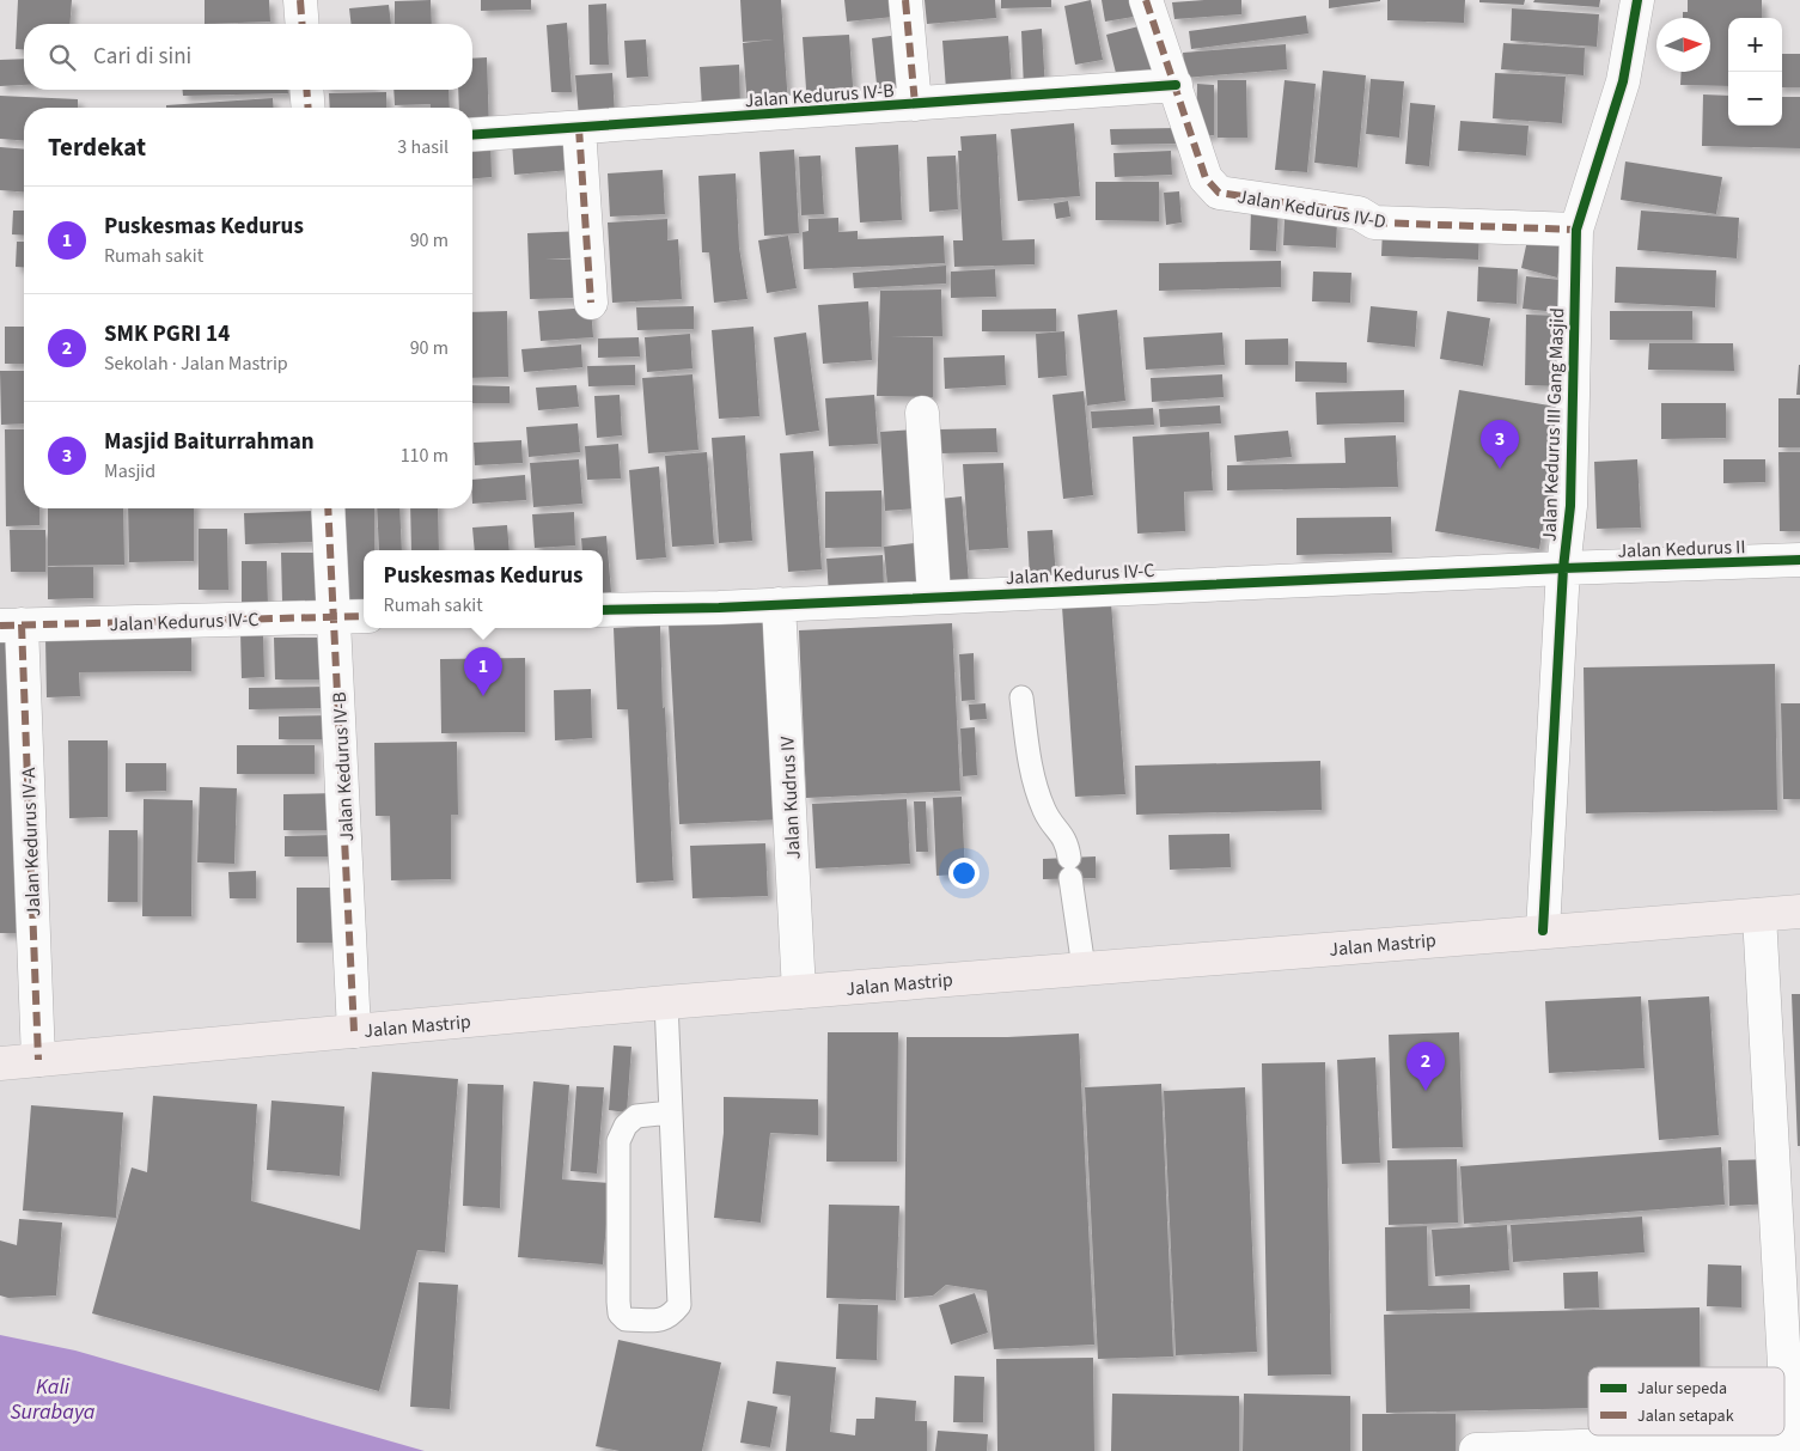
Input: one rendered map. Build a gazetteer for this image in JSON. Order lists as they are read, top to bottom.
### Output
{
  "streets": {
    "main road": ["Jalan Mastrip"],
    "street": [
      "Jalan Kedurus IV-B",
      "Jalan Kedurus IV-D",
      "Jalan Kedurus III Gang Masjid",
      "Jalan Kedurus II",
      "Jalan Kedurus IV-C",
      "Jalan Kudrus IV",
      "Jalan Kedurus IV-A"
    ]
  },
  "crossings": [
    ["Jalan Kedurus IV-B", "Jalan Kedurus IV-D"],
    ["Jalan Kedurus IV-B", "Jalan Kedurus IV-C"],
    ["Jalan Kedurus IV-B", "Jalan Mastrip"],
    ["Jalan Kedurus IV-D", "Jalan Kedurus III Gang Masjid"],
    ["Jalan Kedurus III Gang Masjid", "Jalan Kedurus II"],
    ["Jalan Kedurus III Gang Masjid", "Jalan Kedurus IV-C"],
    ["Jalan Kedurus III Gang Masjid", "Jalan Mastrip"],
    ["Jalan Kedurus II", "Jalan Kedurus IV-C"],
    ["Jalan Kedurus IV-C", "Jalan Kudrus IV"],
    ["Jalan Kedurus IV-C", "Jalan Kedurus IV-A"],
    ["Jalan Kudrus IV", "Jalan Mastrip"],
    ["Jalan Kedurus IV-A", "Jalan Mastrip"]
  ],
  "water": ["Kali Surabaya"],
  "legend": ["Jalur sepeda", "Jalan setapak"],
  "north": "right",
  "page": {
    "map_buttons": ["+", "−"],
    "search": "Cari di sini",
    "heading": ["Terdekat", "3 hasil"],
    "list": [
      {
        "mark": "1",
        "name": "Puskesmas Kedurus",
        "note": "Rumah sakit",
        "value": "90 m"
      },
      {
        "mark": "2",
        "name": "SMK PGRI 14",
        "note": "Sekolah · Jalan Mastrip",
        "value": "90 m"
      },
      {
        "mark": "3",
        "name": "Masjid Baiturrahman",
        "note": "Masjid",
        "value": "110 m"
      }
    ],
    "pins": ["3", "1", "2"],
    "popup": ["Puskesmas Kedurus", "Rumah sakit"]
  }
}
